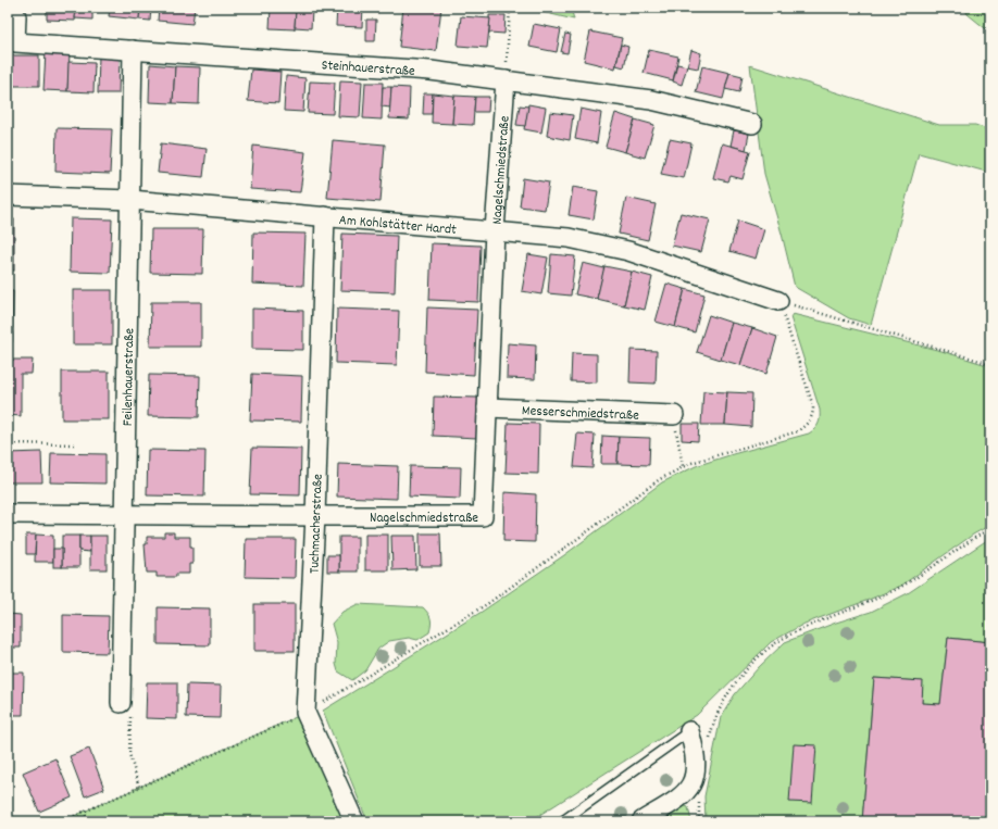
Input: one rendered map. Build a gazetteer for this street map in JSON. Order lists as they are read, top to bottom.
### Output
{
  "streets": {
    "street": [
      "Steinhauerstraße",
      "Nagelschmiedstraße",
      "Am Kohlstätter Hardt",
      "Feilenhauerstraße",
      "Messerschmiedstraße",
      "Tuchmacherstraße"
    ]
  },
  "crossings": [
    ["Steinhauerstraße", "Nagelschmiedstraße"],
    ["Steinhauerstraße", "Feilenhauerstraße"],
    ["Nagelschmiedstraße", "Am Kohlstätter Hardt"],
    ["Nagelschmiedstraße", "Feilenhauerstraße"],
    ["Nagelschmiedstraße", "Messerschmiedstraße"],
    ["Nagelschmiedstraße", "Tuchmacherstraße"],
    ["Am Kohlstätter Hardt", "Feilenhauerstraße"],
    ["Am Kohlstätter Hardt", "Tuchmacherstraße"]
  ]
}
